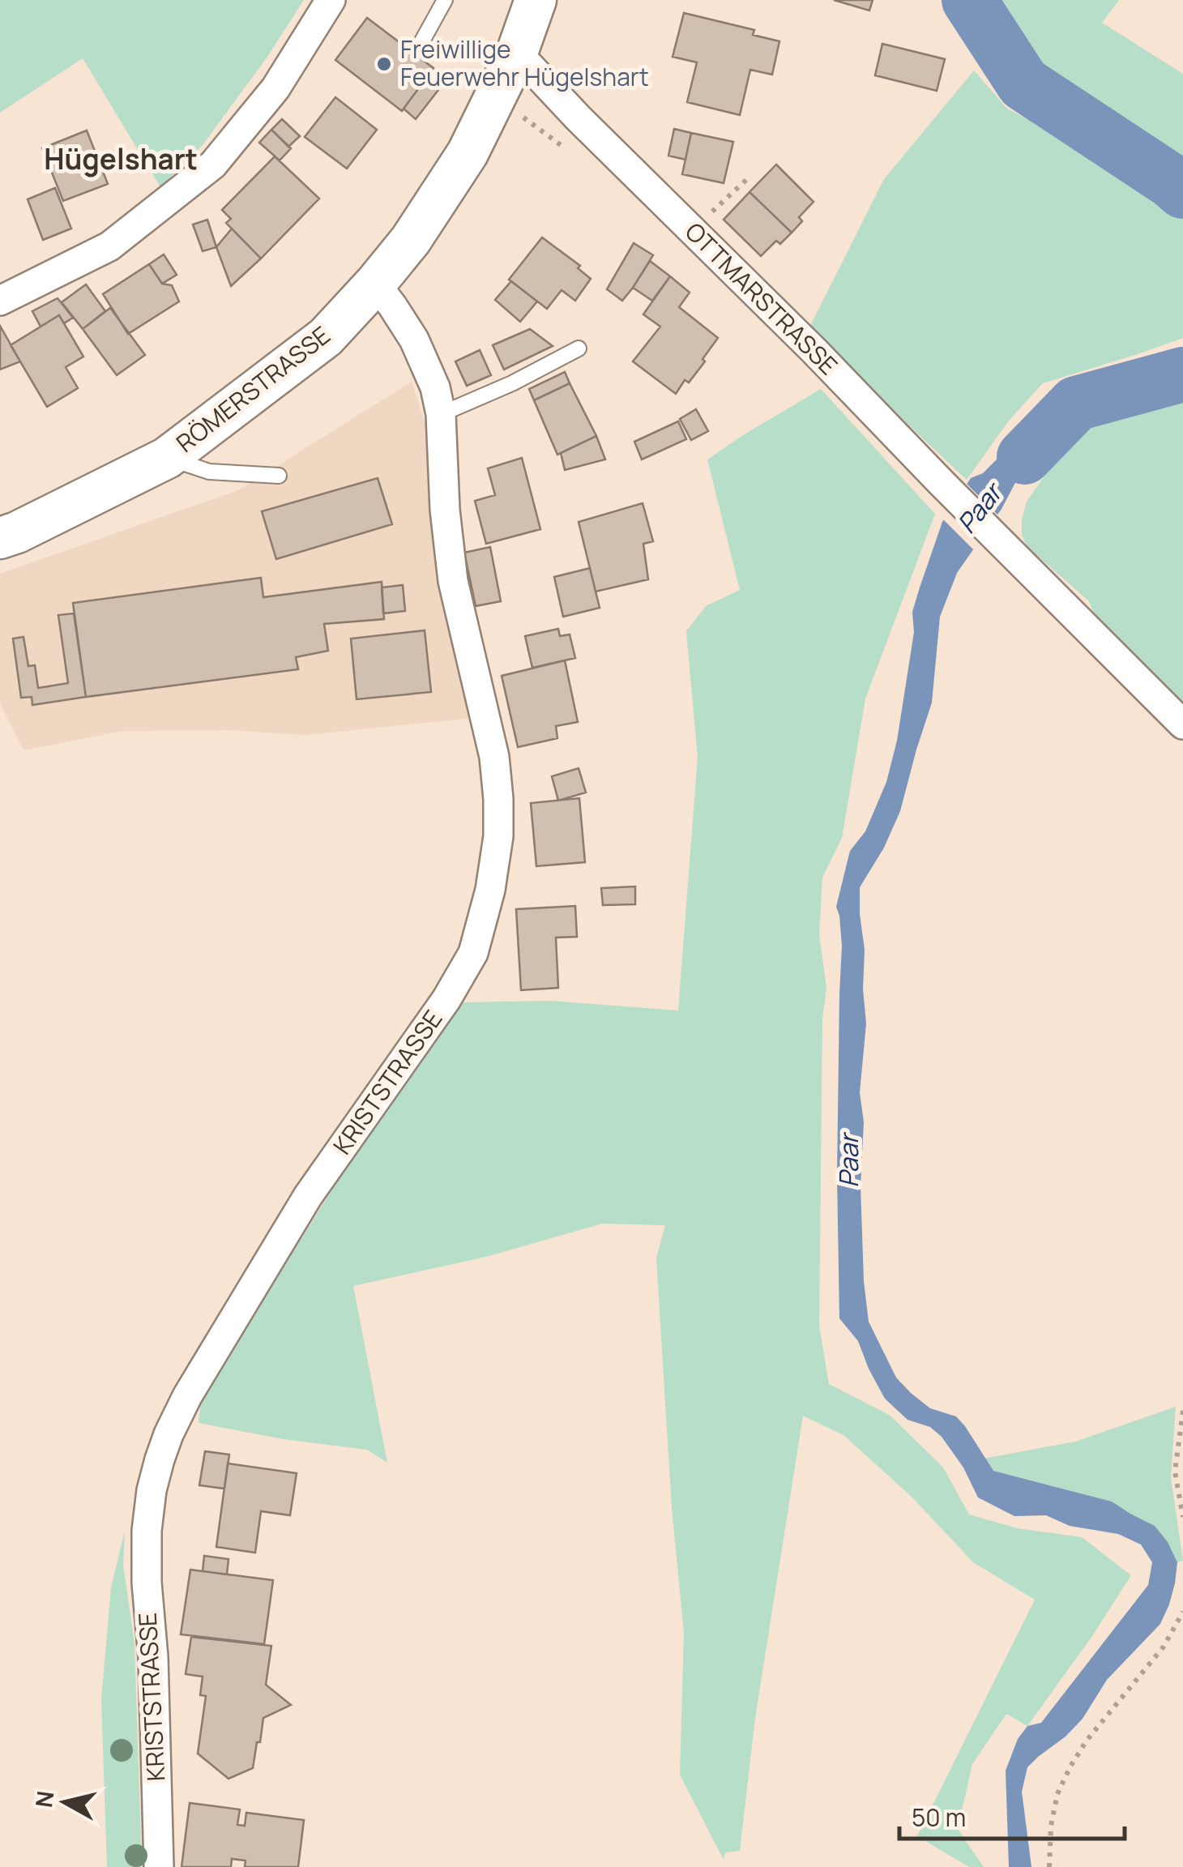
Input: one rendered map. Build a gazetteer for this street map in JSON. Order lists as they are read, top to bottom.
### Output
{
  "streets": {
    "main road": ["RÖMERSTRASSE"],
    "street": ["OTTMARSTRASSE", "KRISTSTRASSE"]
  },
  "crossings": [
    ["OTTMARSTRASSE", "RÖMERSTRASSE"],
    ["RÖMERSTRASSE", "KRISTSTRASSE"]
  ],
  "districts": ["Hügelshart"],
  "water": ["Paar"],
  "places": ["Freiwillige Feuerwehr Hügelshart"],
  "scale_bar": "50 m",
  "north": "left"
}
